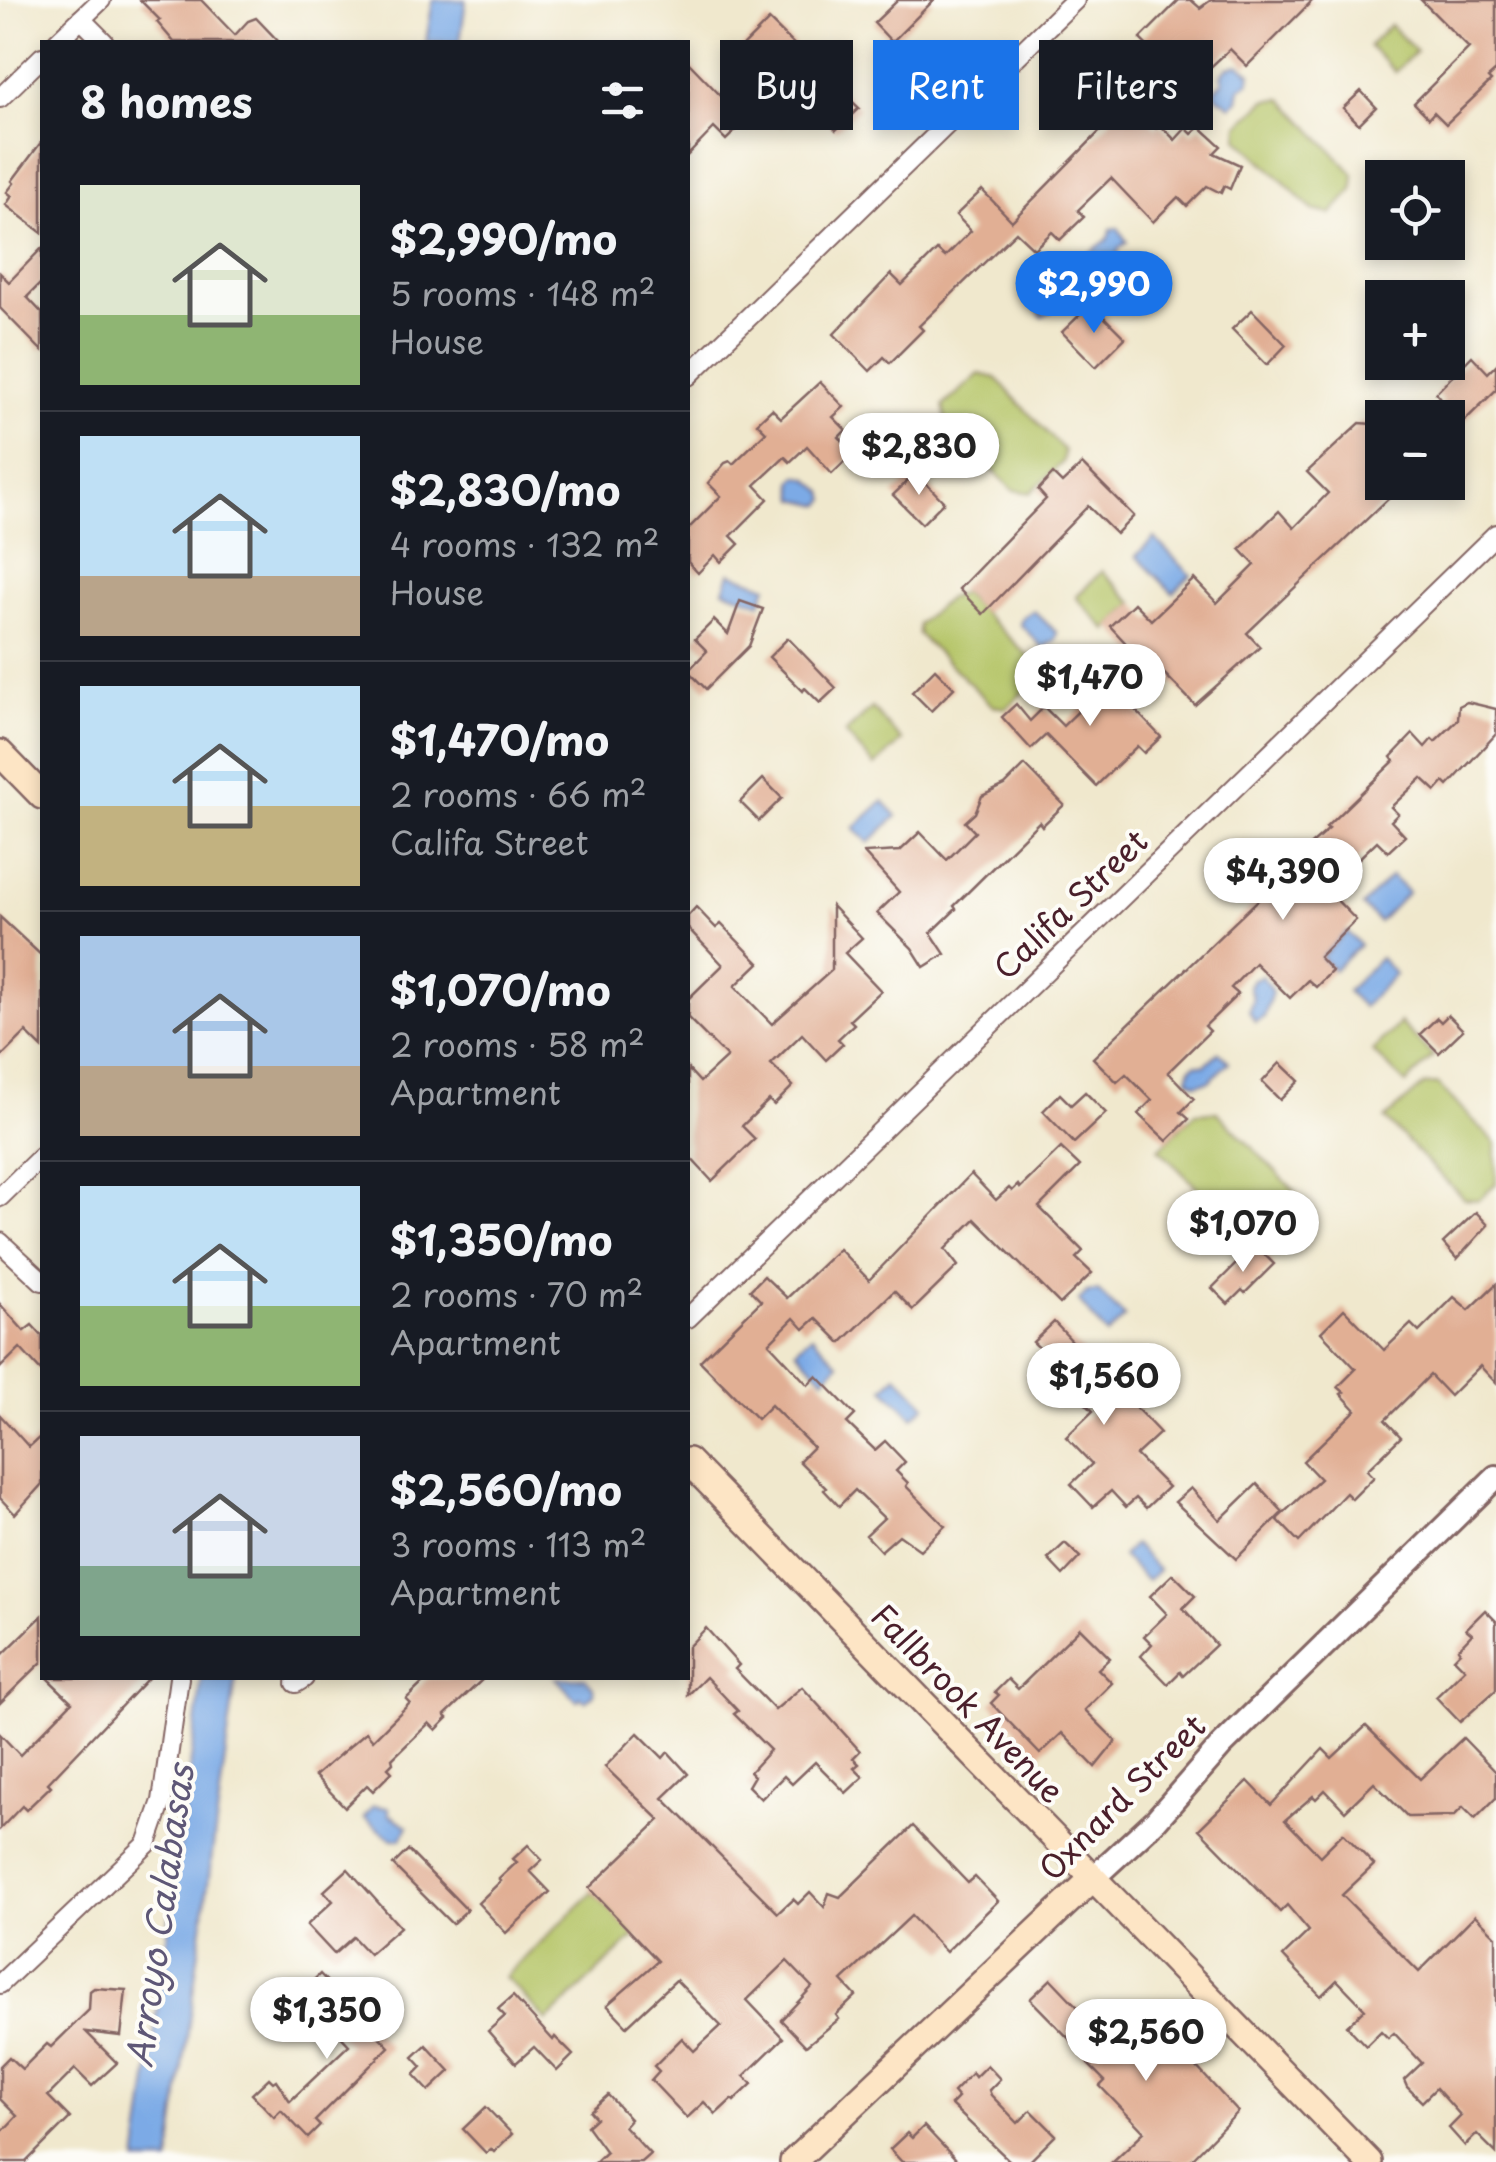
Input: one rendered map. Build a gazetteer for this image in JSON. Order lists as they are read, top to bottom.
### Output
{
  "streets": {
    "main road": ["Fallbrook Avenue", "Oxnard Street"],
    "street": ["Califa Street"]
  },
  "crossings": [
    ["Fallbrook Avenue", "Oxnard Street"]
  ],
  "water": ["Arroyo Calabasas"],
  "page": {
    "chip": ["Buy", "Rent", "Filters"],
    "heading": "8 homes",
    "map_buttons": ["+", "−"],
    "list": [
      {
        "name": "$2,990/mo",
        "note": "5 rooms · 148 m² · House"
      },
      {
        "name": "$2,830/mo",
        "note": "4 rooms · 132 m² · House"
      },
      {
        "name": "$1,470/mo",
        "note": "2 rooms · 66 m² · Califa Street"
      },
      {
        "name": "$1,070/mo",
        "note": "2 rooms · 58 m² · Apartment"
      },
      {
        "name": "$1,350/mo",
        "note": "2 rooms · 70 m² · Apartment"
      },
      {
        "name": "$2,560/mo",
        "note": "3 rooms · 113 m² · Apartment"
      }
    ],
    "price": [
      "$2,990",
      "$2,830",
      "$1,470",
      "$4,390",
      "$1,070",
      "$1,560",
      "$1,350",
      "$2,560"
    ]
  }
}
